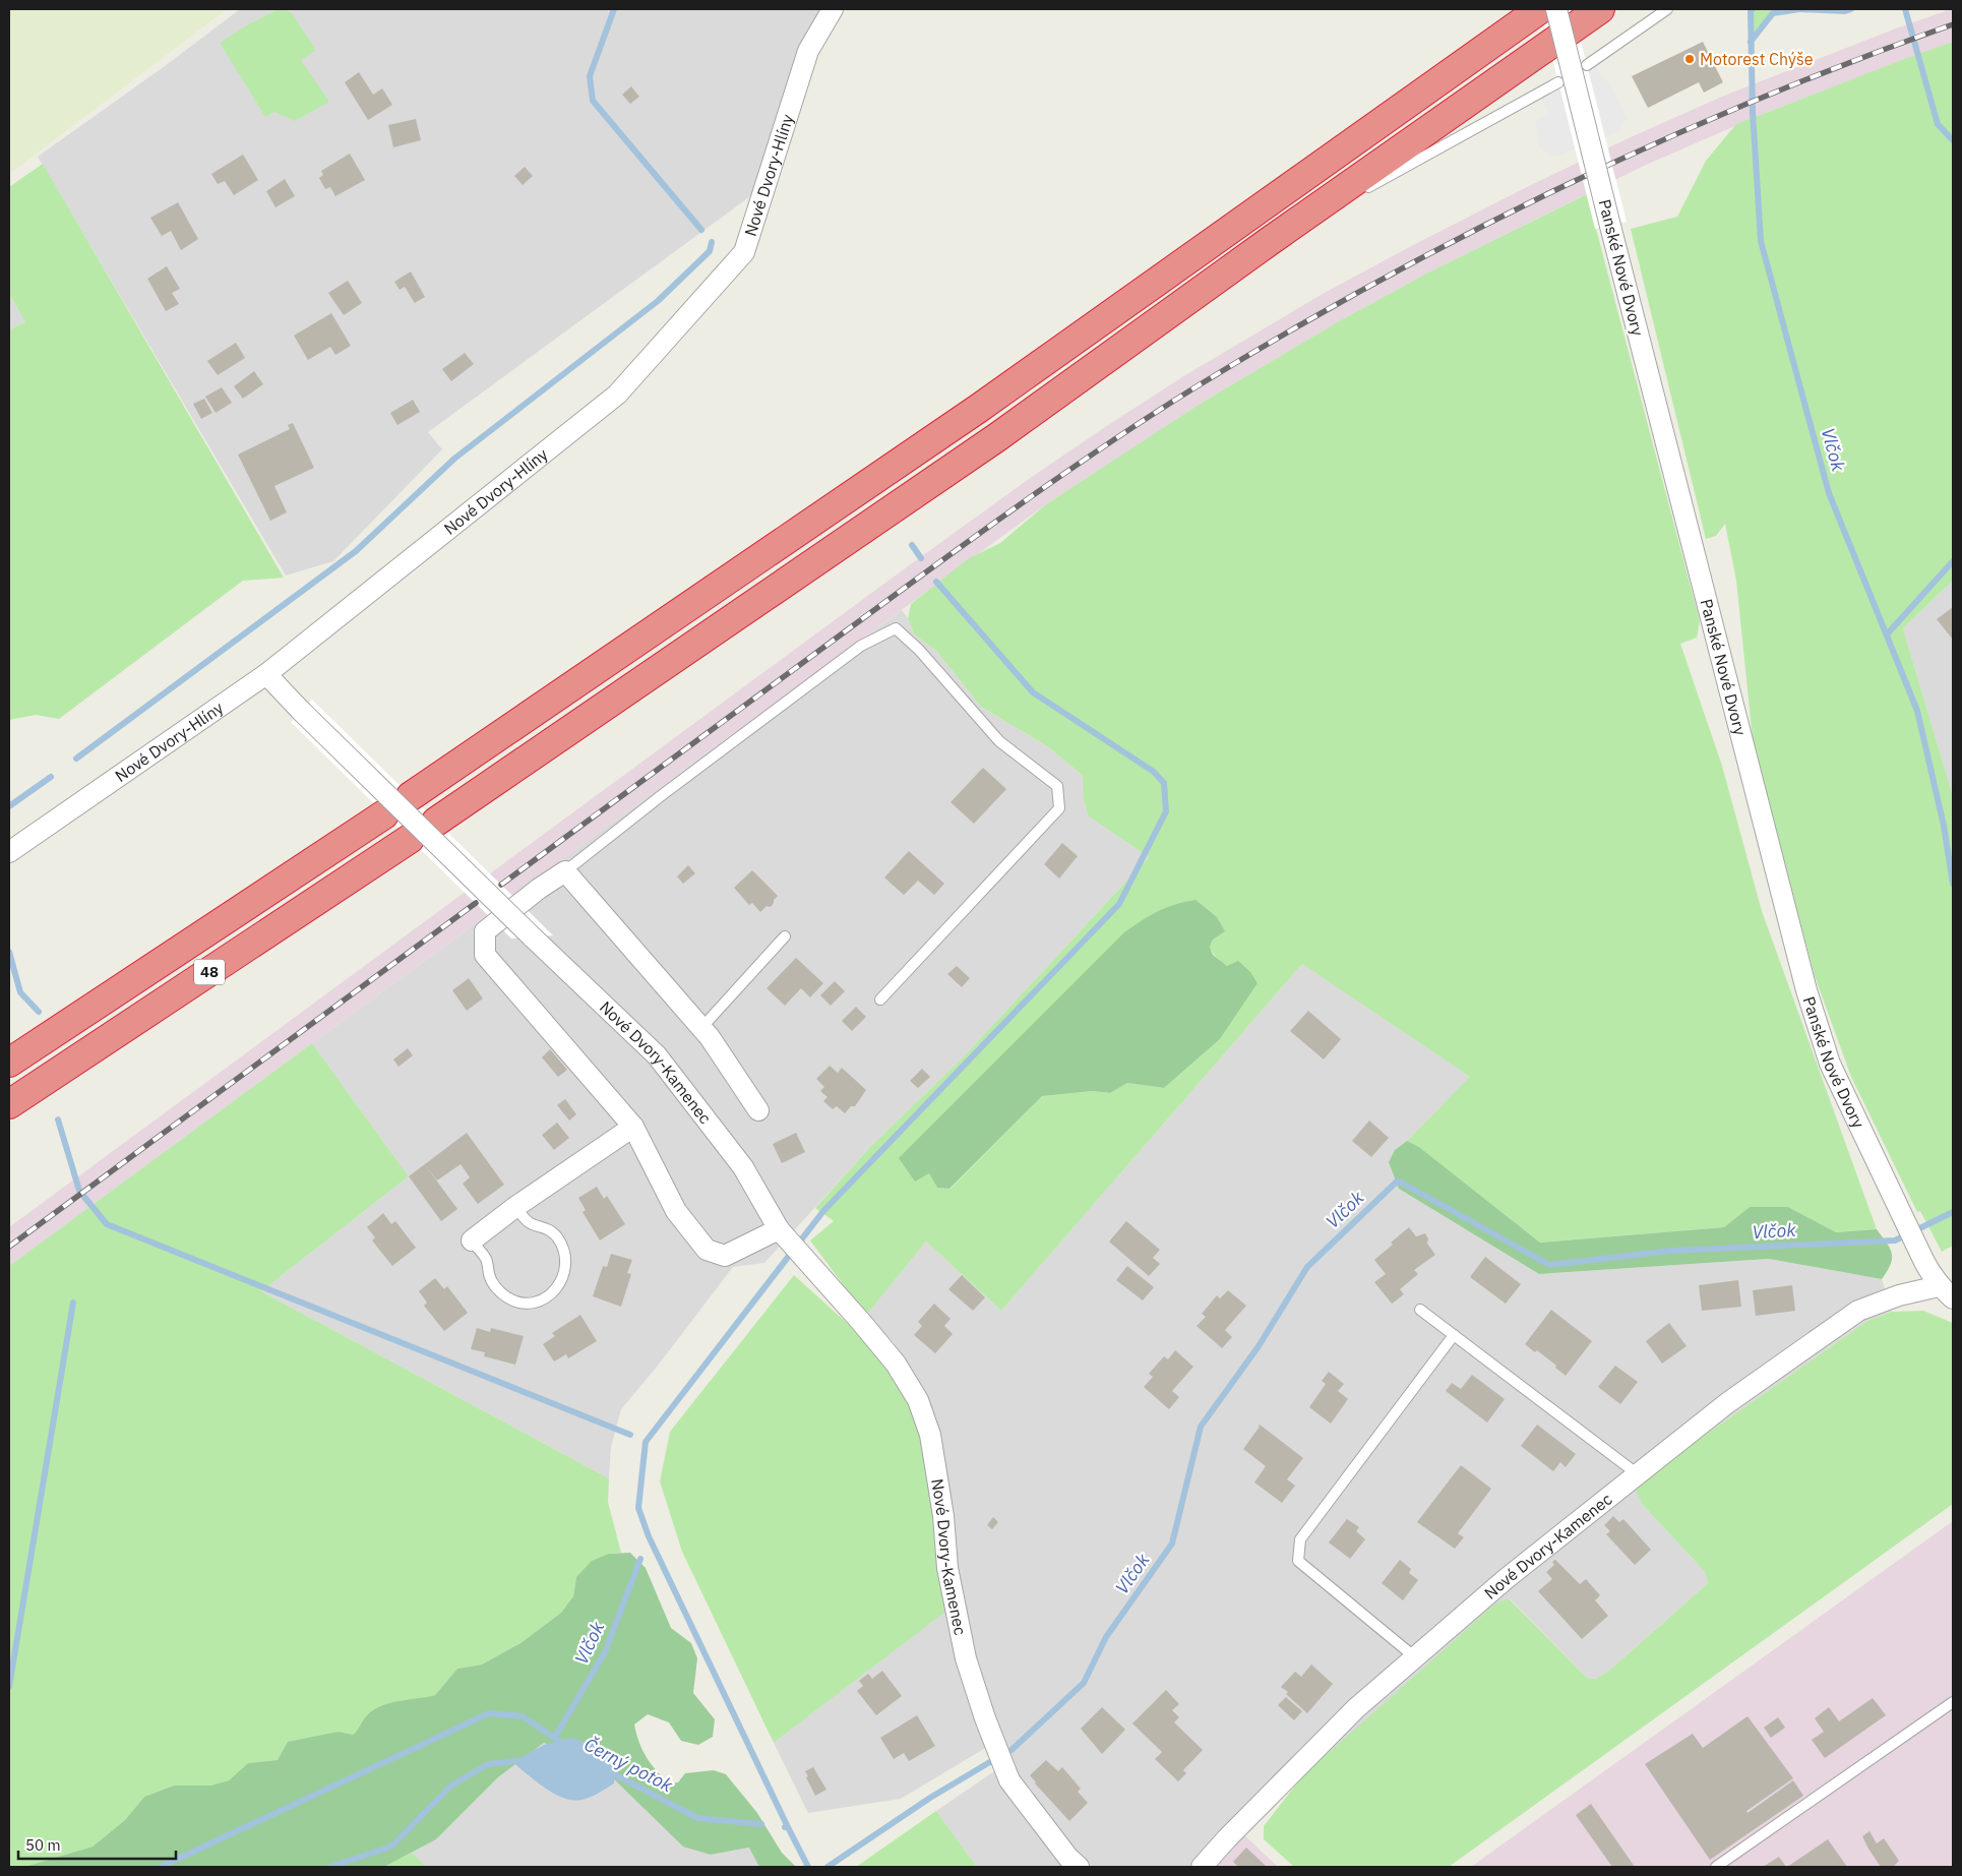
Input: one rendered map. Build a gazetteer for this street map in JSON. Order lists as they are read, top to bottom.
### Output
{
  "streets": {
    "highway": ["48"],
    "street": ["Nové Dvory-Hlíny", "Panské Nové Dvory", "Nové Dvory-Kamenec"]
  },
  "crossings": [
    ["Nové Dvory-Hlíny", "Nové Dvory-Kamenec"],
    ["Panské Nové Dvory", "Nové Dvory-Kamenec"]
  ],
  "water": ["Vlčok", "Černý potok"],
  "places": ["Motorest Chýše"],
  "scale_bar": "50 m"
}
